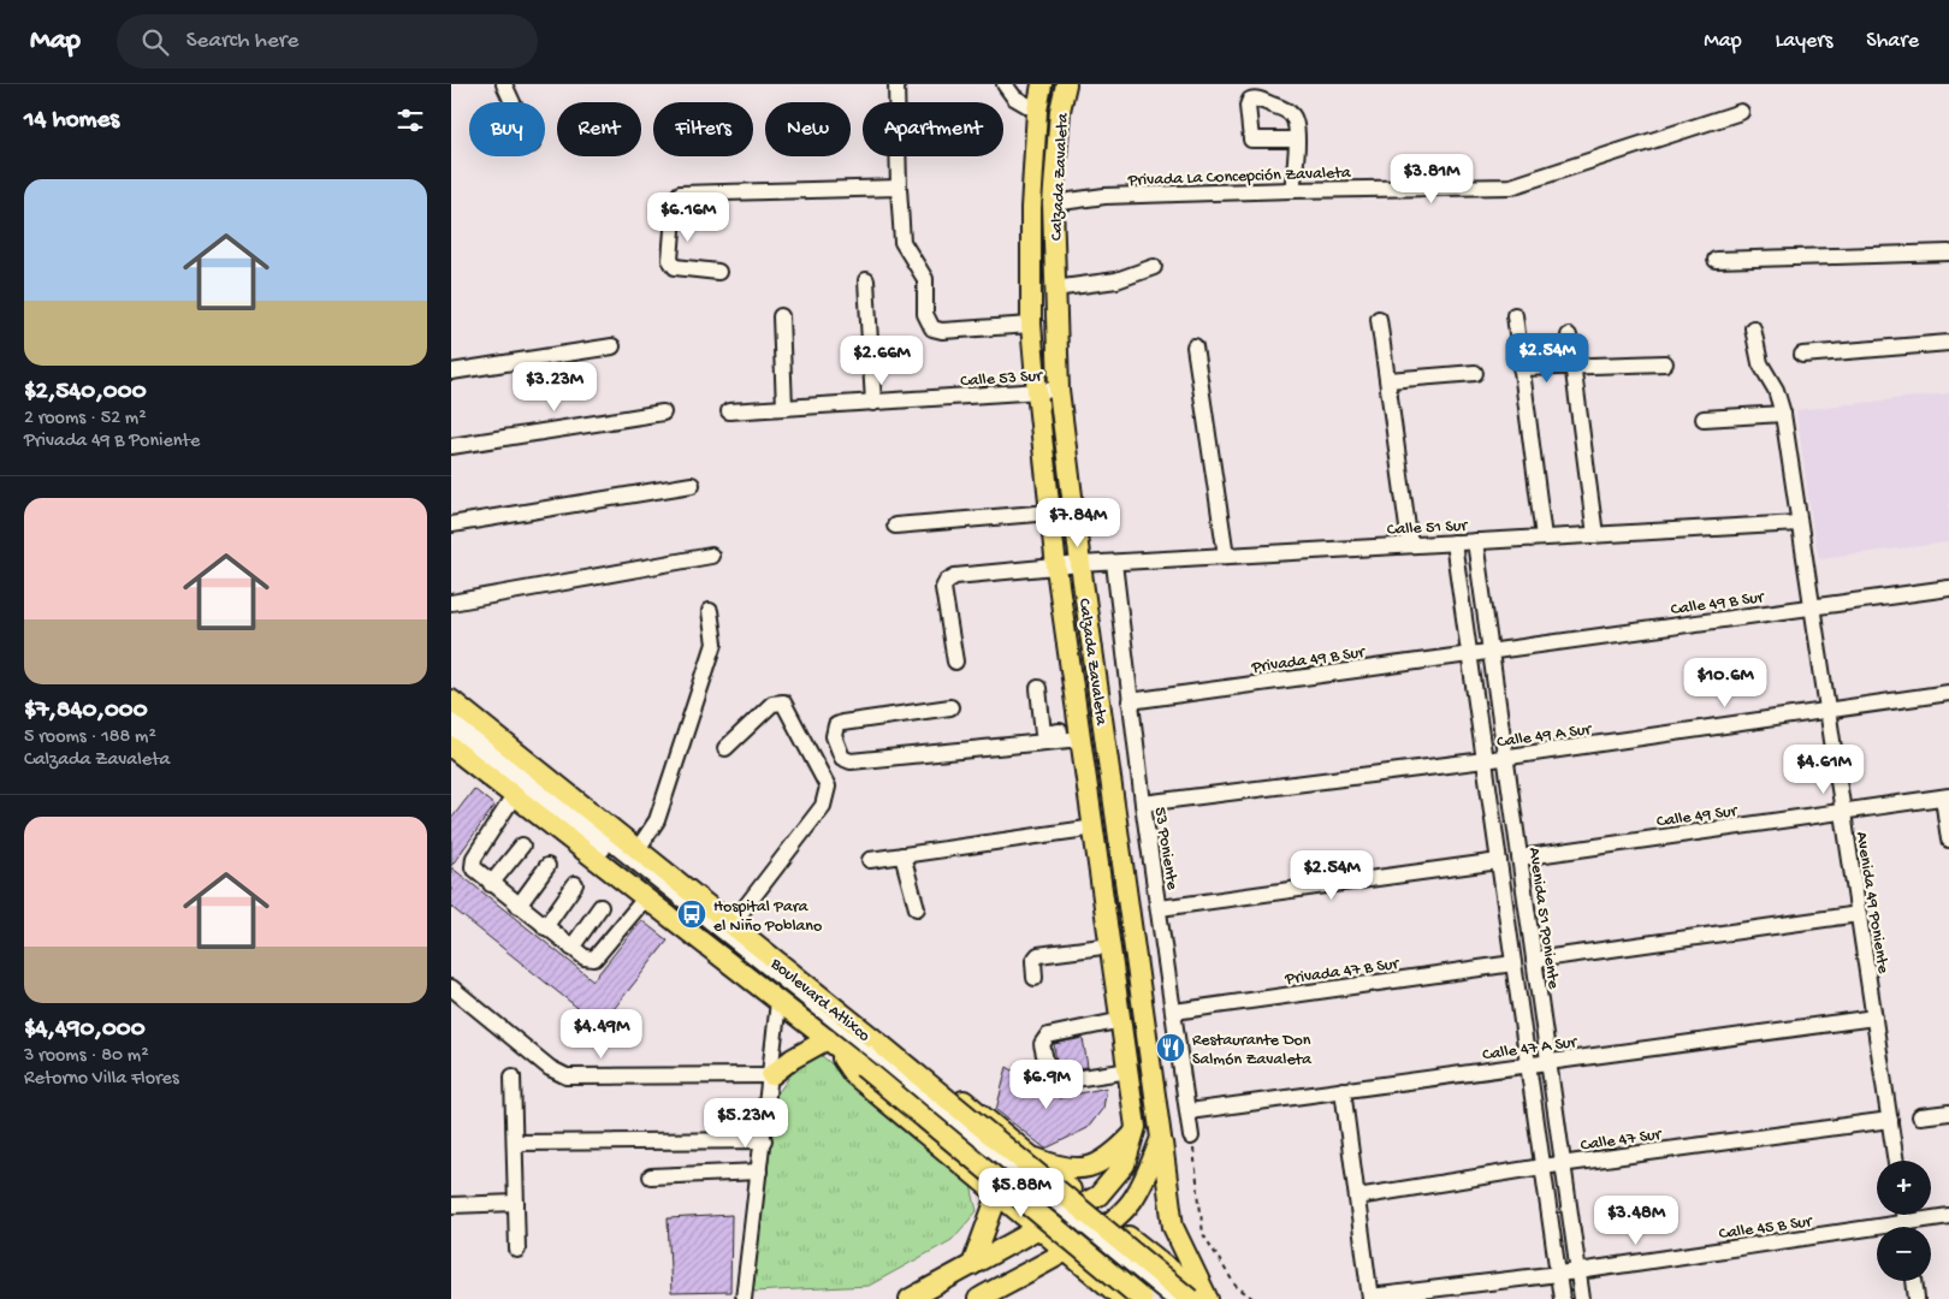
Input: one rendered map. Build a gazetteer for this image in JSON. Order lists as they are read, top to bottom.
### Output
{
  "streets": {
    "main road": ["Calzada Zavaleta", "Boulevard Atlixco"],
    "street": [
      "Privada La Concepción Zavaleta",
      "Calle 53 Sur",
      "Calle 51 Sur",
      "Calle 49 B Sur",
      "Privada 49 B Sur",
      "Calle 49 A Sur",
      "Calle 49 Sur",
      "53 Poniente",
      "Avenida 49 Poniente",
      "Avenida 51 Poniente",
      "Privada 47 B Sur",
      "Calle 47 A Sur",
      "Calle 47 Sur",
      "Calle 45 B Sur"
    ]
  },
  "crossings": [
    ["Privada La Concepción Zavaleta", "Calzada Zavaleta"],
    ["Calzada Zavaleta", "Calle 53 Sur"],
    ["Calzada Zavaleta", "Calle 51 Sur"],
    ["Calle 51 Sur", "53 Poniente"],
    ["Calle 51 Sur", "Avenida 49 Poniente"],
    ["Calle 51 Sur", "Avenida 51 Poniente"],
    ["Calle 49 B Sur", "Privada 49 B Sur"],
    ["Calle 49 B Sur", "Avenida 49 Poniente"],
    ["Calle 49 B Sur", "Avenida 51 Poniente"],
    ["Privada 49 B Sur", "53 Poniente"],
    ["Privada 49 B Sur", "Avenida 51 Poniente"],
    ["Calle 49 A Sur", "53 Poniente"],
    ["Calle 49 A Sur", "Avenida 49 Poniente"],
    ["Calle 49 A Sur", "Avenida 51 Poniente"],
    ["Calle 49 Sur", "Avenida 49 Poniente"],
    ["Calle 49 Sur", "Avenida 51 Poniente"],
    ["53 Poniente", "Privada 47 B Sur"],
    ["53 Poniente", "Calle 47 A Sur"],
    ["Avenida 49 Poniente", "Calle 47 A Sur"],
    ["Avenida 49 Poniente", "Calle 47 Sur"],
    ["Avenida 51 Poniente", "Calle 47 A Sur"],
    ["Avenida 51 Poniente", "Calle 47 Sur"],
    ["Avenida 51 Poniente", "Calle 45 B Sur"]
  ],
  "places": {
    "bus stop": ["Hospital Para el Niño Poblano"],
    "restaurant": ["Restaurante Don Salmón Zavaleta"]
  },
  "page": {
    "header": "Map",
    "search": "Search here",
    "nav": ["Map", "Layers", "Share"],
    "heading": "14 homes",
    "chip": [
      "Buy",
      "Rent",
      "Filters",
      "New",
      "Apartment"
    ],
    "price": [
      "$3.81M",
      "$6.16M",
      "$2.54M",
      "$2.66M",
      "$3.23M",
      "$7.84M",
      "$10.6M",
      "$4.61M",
      "$2.54M",
      "$4.49M",
      "$6.9M",
      "$5.23M",
      "$5.88M",
      "$3.48M"
    ],
    "list": [
      {
        "name": "$2,540,000",
        "note": "2 rooms · 52 m² · Privada 49 B Poniente"
      },
      {
        "name": "$7,840,000",
        "note": "5 rooms · 188 m² · Calzada Zavaleta"
      },
      {
        "name": "$4,490,000",
        "note": "3 rooms · 80 m² · Retorno Villa Flores"
      }
    ],
    "map_buttons": ["+", "−"]
  }
}
